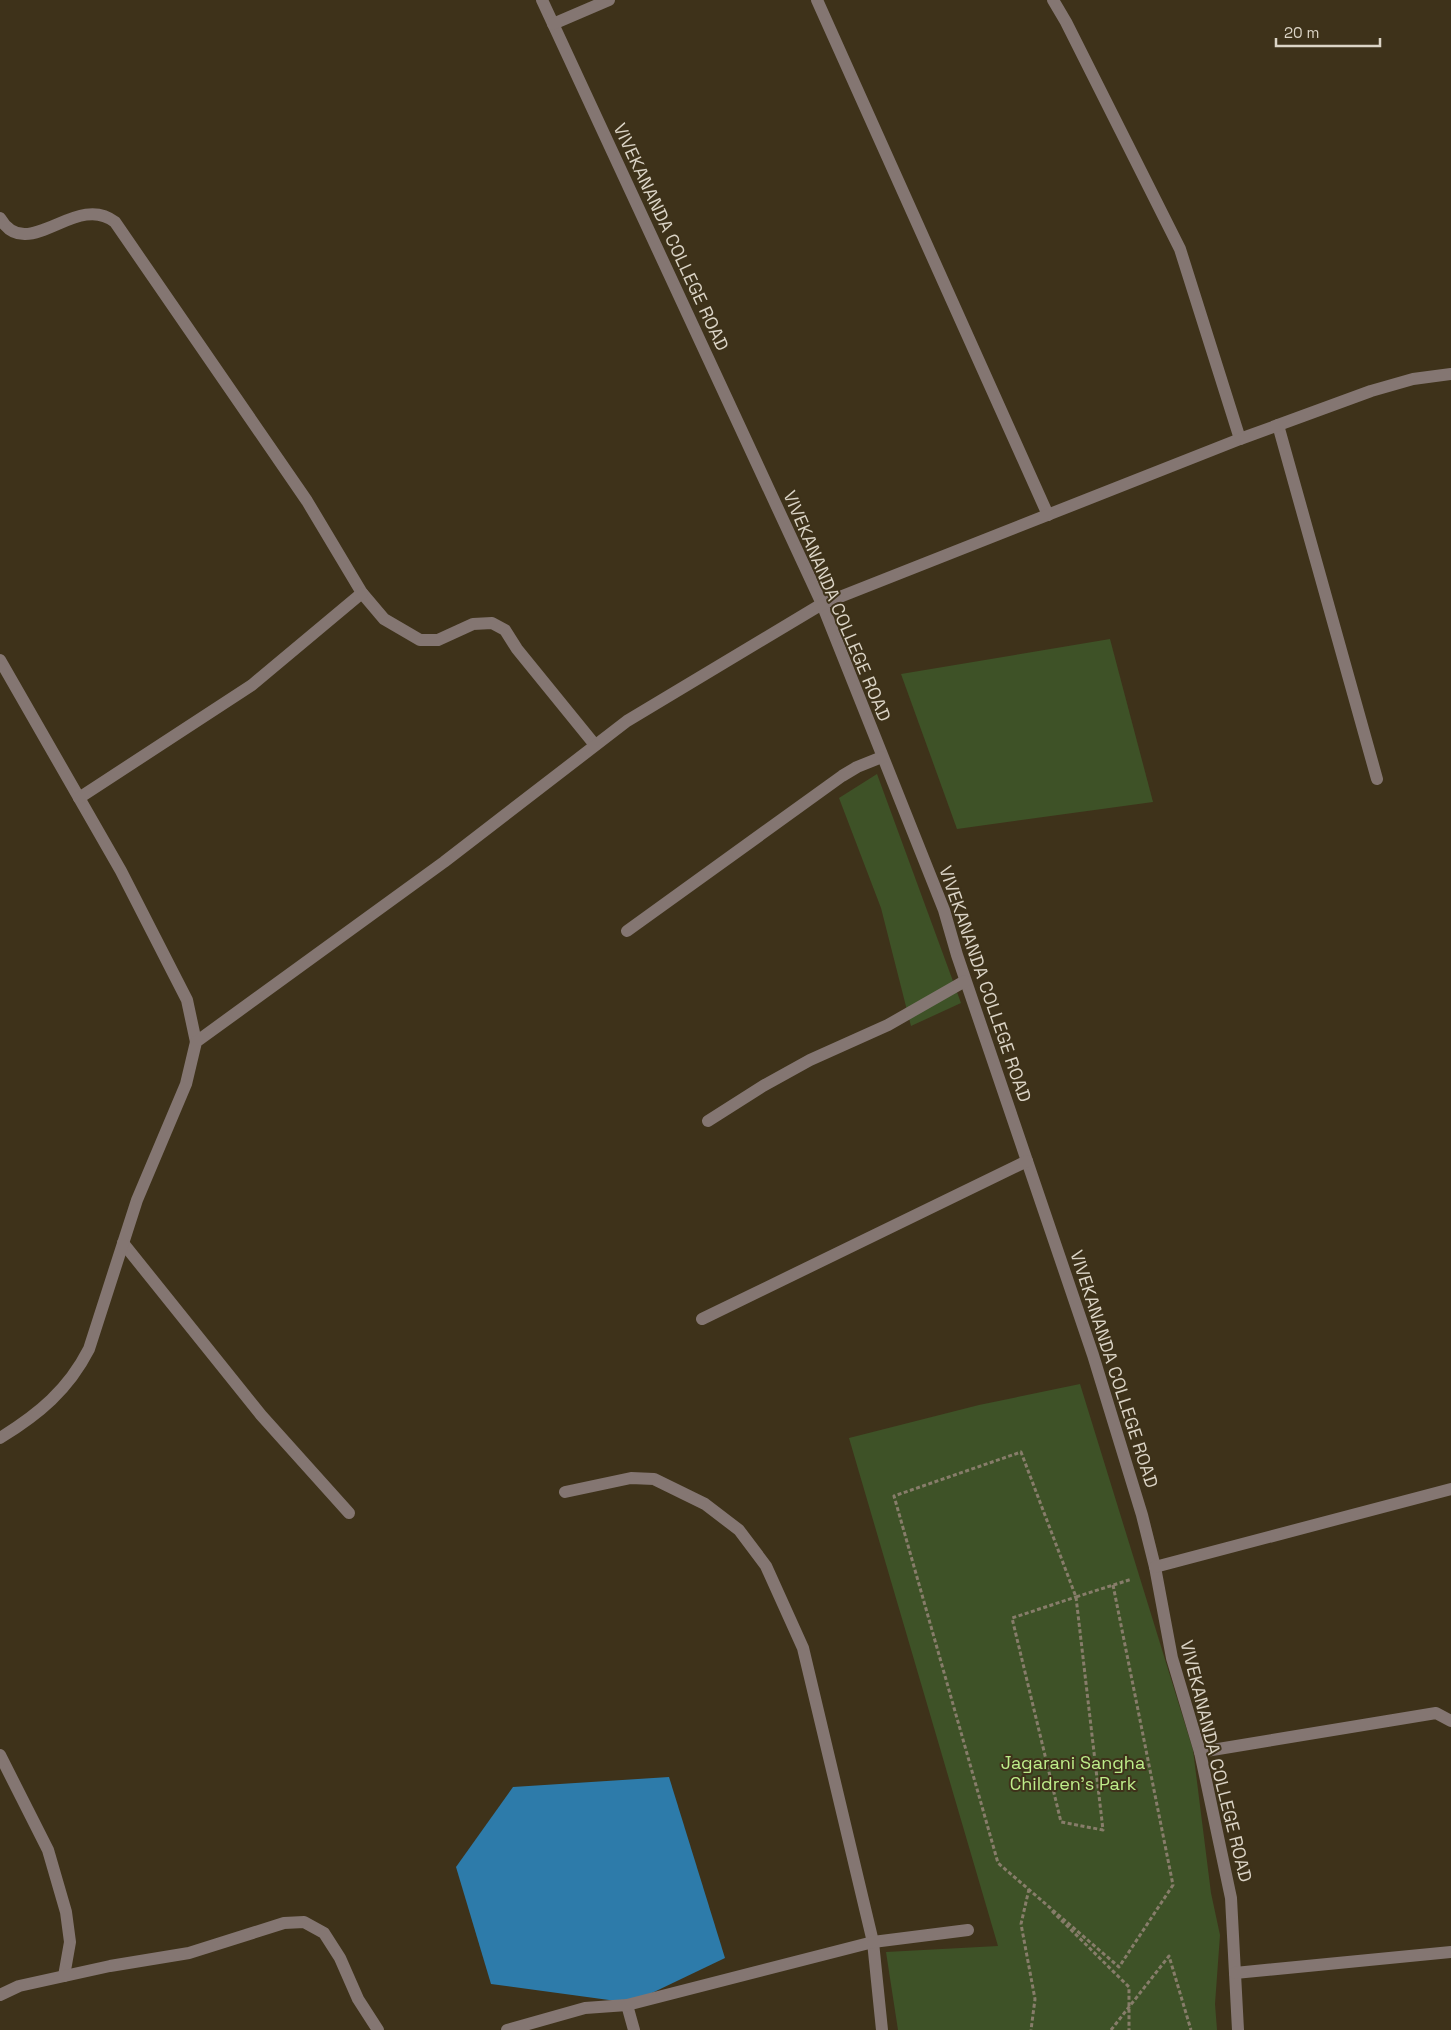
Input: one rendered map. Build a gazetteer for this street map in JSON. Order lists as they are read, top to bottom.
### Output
{
  "streets": {
    "street": ["VIVEKANANDA COLLEGE ROAD"]
  },
  "parks": ["Jagarani Sangha Children's Park"],
  "scale_bar": "20 m"
}
